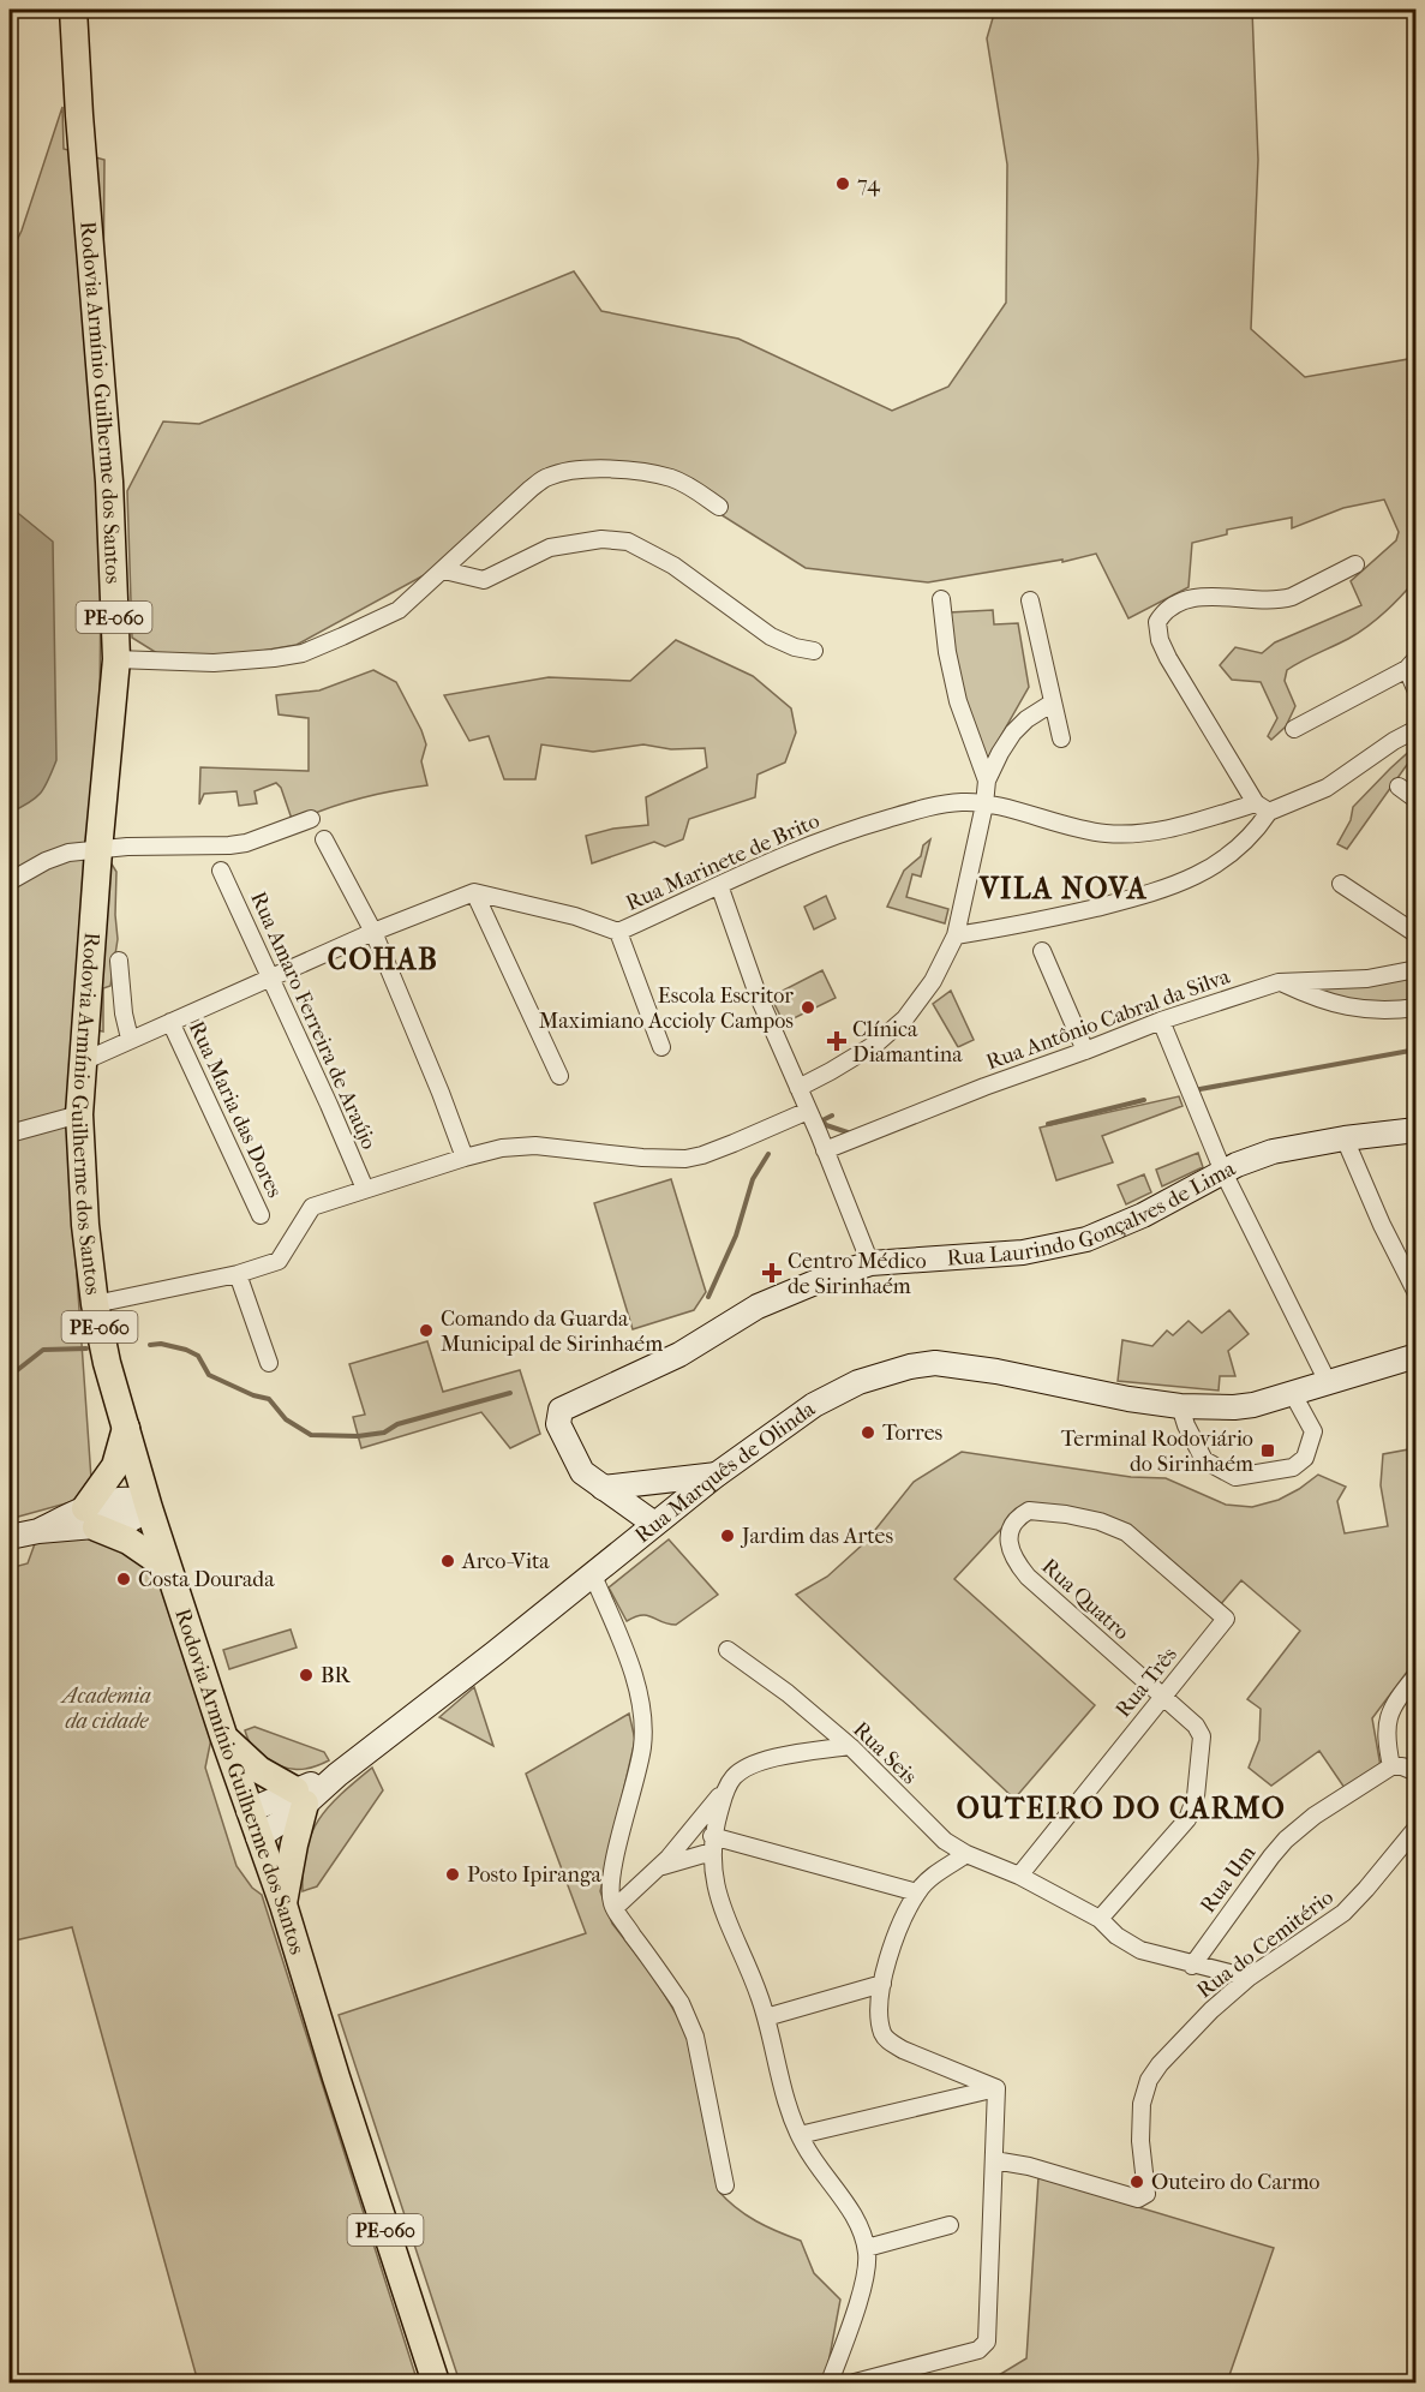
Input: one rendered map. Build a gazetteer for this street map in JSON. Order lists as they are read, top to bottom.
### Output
{
  "streets": {
    "main road": [
      "Rodovia Armínio Guilherme dos Santos",
      "PE-060",
      "Rua Laurindo Gonçalves de Lima",
      "Rua Marquês de Olinda"
    ],
    "street": [
      "Rua Marinete de Brito",
      "Rua Antônio Cabral da Silva",
      "Rua Amaro Ferreira de Araújo",
      "Rua Maria das Dores",
      "Rua Quatro",
      "Rua Três",
      "Rua Seis",
      "Rua Um",
      "Rua do Cemitério"
    ]
  },
  "crossings": [
    ["Rua Laurindo Gonçalves de Lima", "Rua Marquês de Olinda"],
    ["Rua Quatro", "Rua Três"],
    ["Rua Quatro", "Rua Seis"],
    ["Rua Três", "Rua Seis"]
  ],
  "districts": ["VILA NOVA", "COHAB", "OUTEIRO DO CARMO"],
  "parks": ["Academia da cidade"],
  "places": {
    "other": [
      "74",
      "Escola Escritor Maximiano Accioly Campos",
      "Comando da Guarda Municipal de Sirinhaém",
      "Torres",
      "Jardim das Artes",
      "Arco-Vita",
      "Costa Dourada",
      "BR",
      "Posto Ipiranga",
      "Outeiro do Carmo"
    ],
    "health": ["Clínica Diamantina", "Centro Médico de Sirinhaém"],
    "transit": ["Terminal Rodoviário do Sirinhaém"]
  }
}
